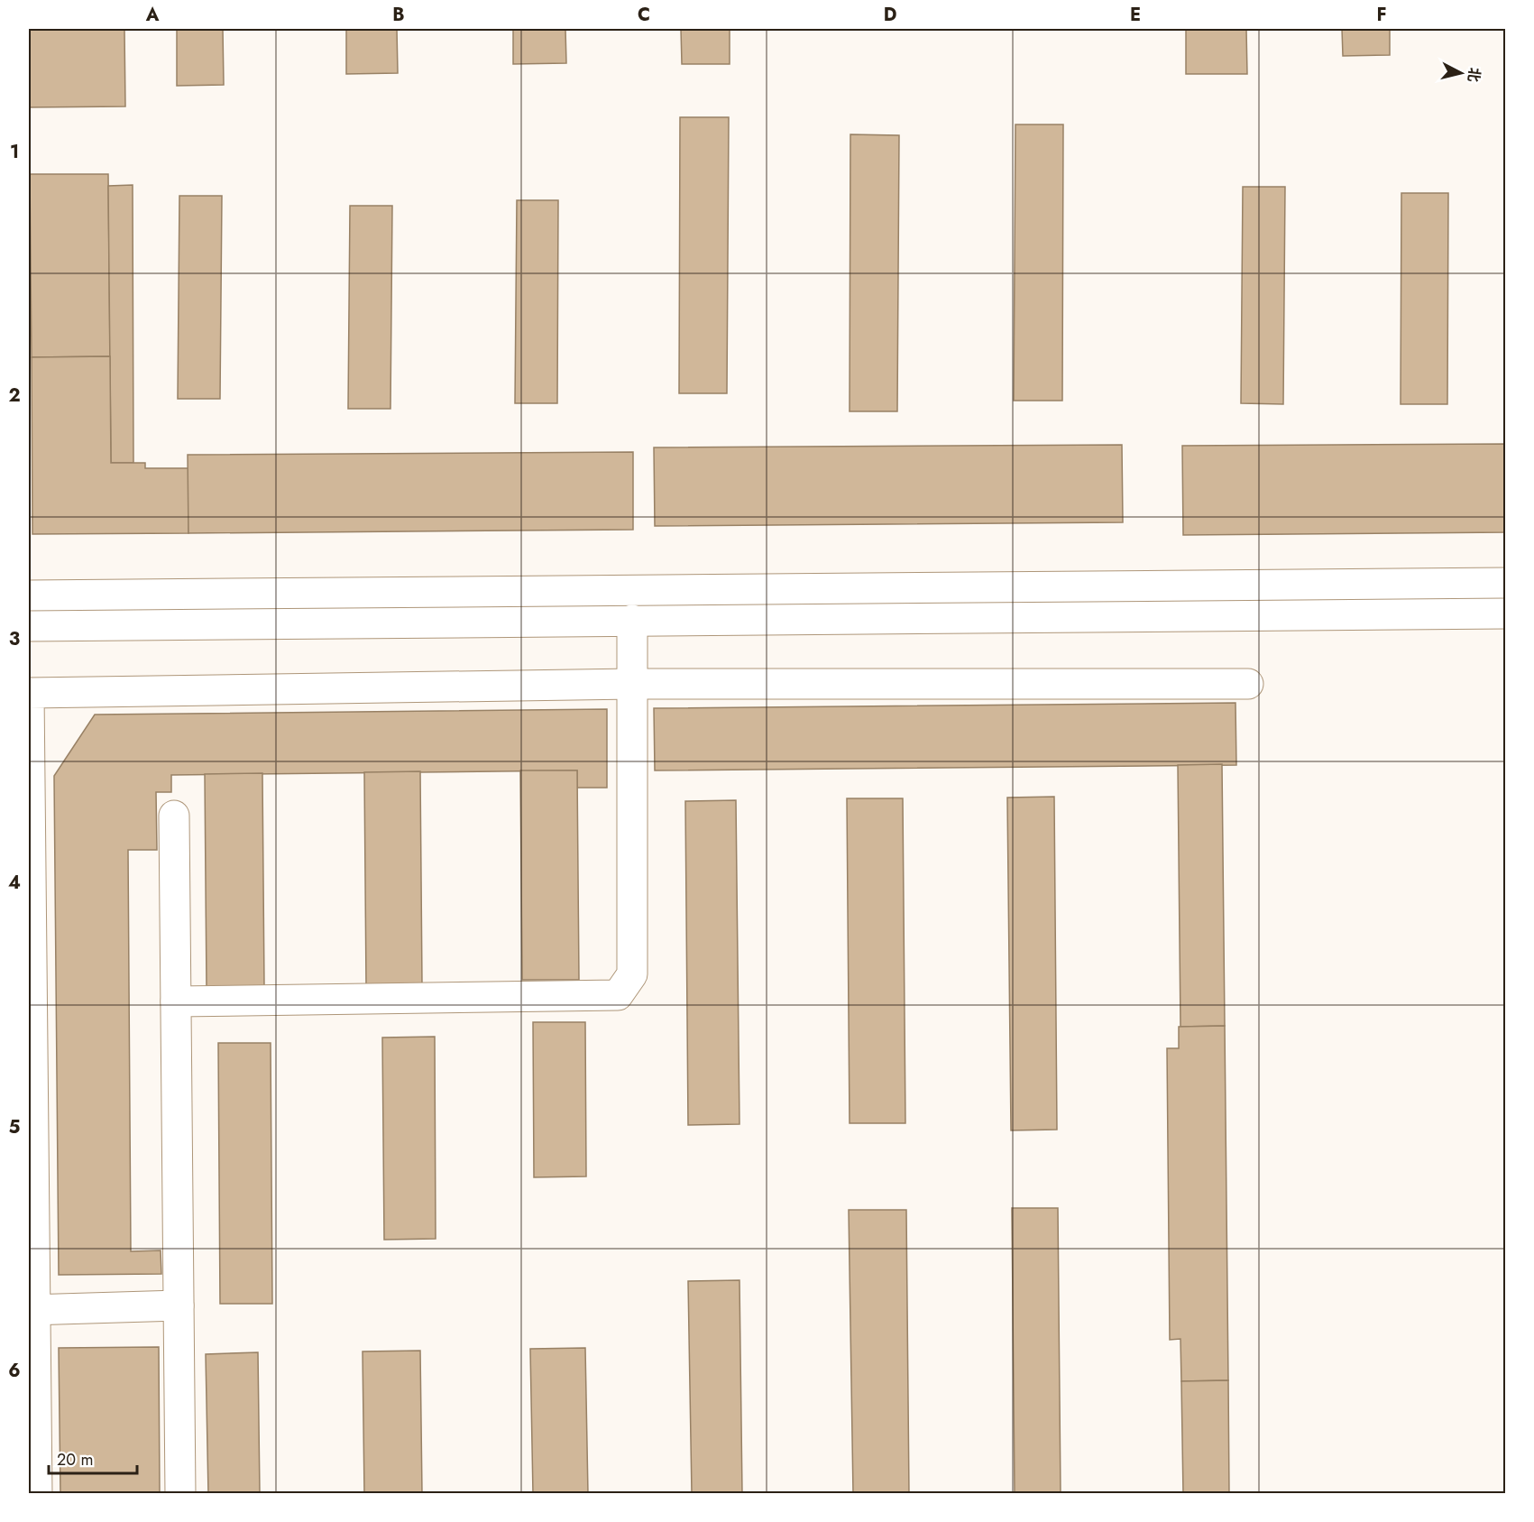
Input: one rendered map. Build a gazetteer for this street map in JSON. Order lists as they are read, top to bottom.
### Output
{
  "scale_bar": "20 m",
  "north": "right",
  "grid": {
    "columns": [
      "A",
      "B",
      "C",
      "D",
      "E",
      "F"
    ],
    "rows": [
      "1",
      "2",
      "3",
      "4",
      "5",
      "6"
    ]
  }
}
